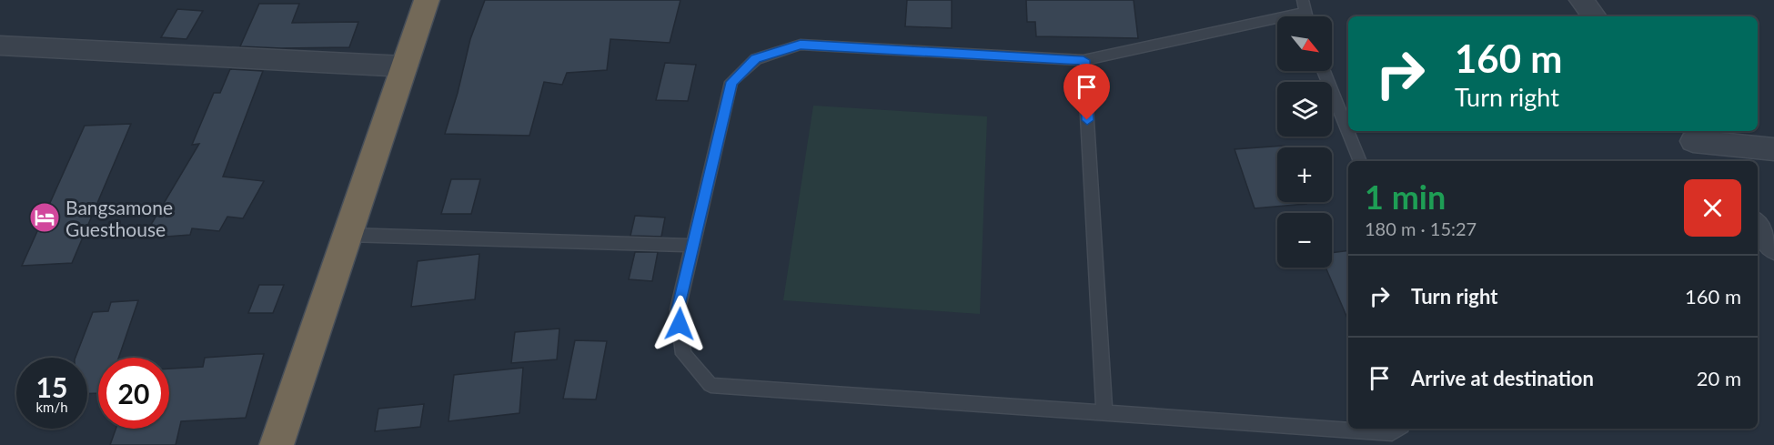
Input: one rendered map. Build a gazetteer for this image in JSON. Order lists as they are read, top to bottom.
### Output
{
  "places": {
    "hotel": ["Bangsamone Guesthouse"]
  },
  "north": "bottom right",
  "page": {
    "map_buttons": ["+", "−"],
    "turn": ["160 m", "Turn right"],
    "heading": ["1 min", "180 m · 15:27"],
    "list": [
      {
        "name": "Turn right",
        "value": "160 m"
      },
      {
        "name": "Arrive at destination",
        "value": "20 m"
      }
    ],
    "speed": "15 km/h",
    "limit": "20"
  }
}
